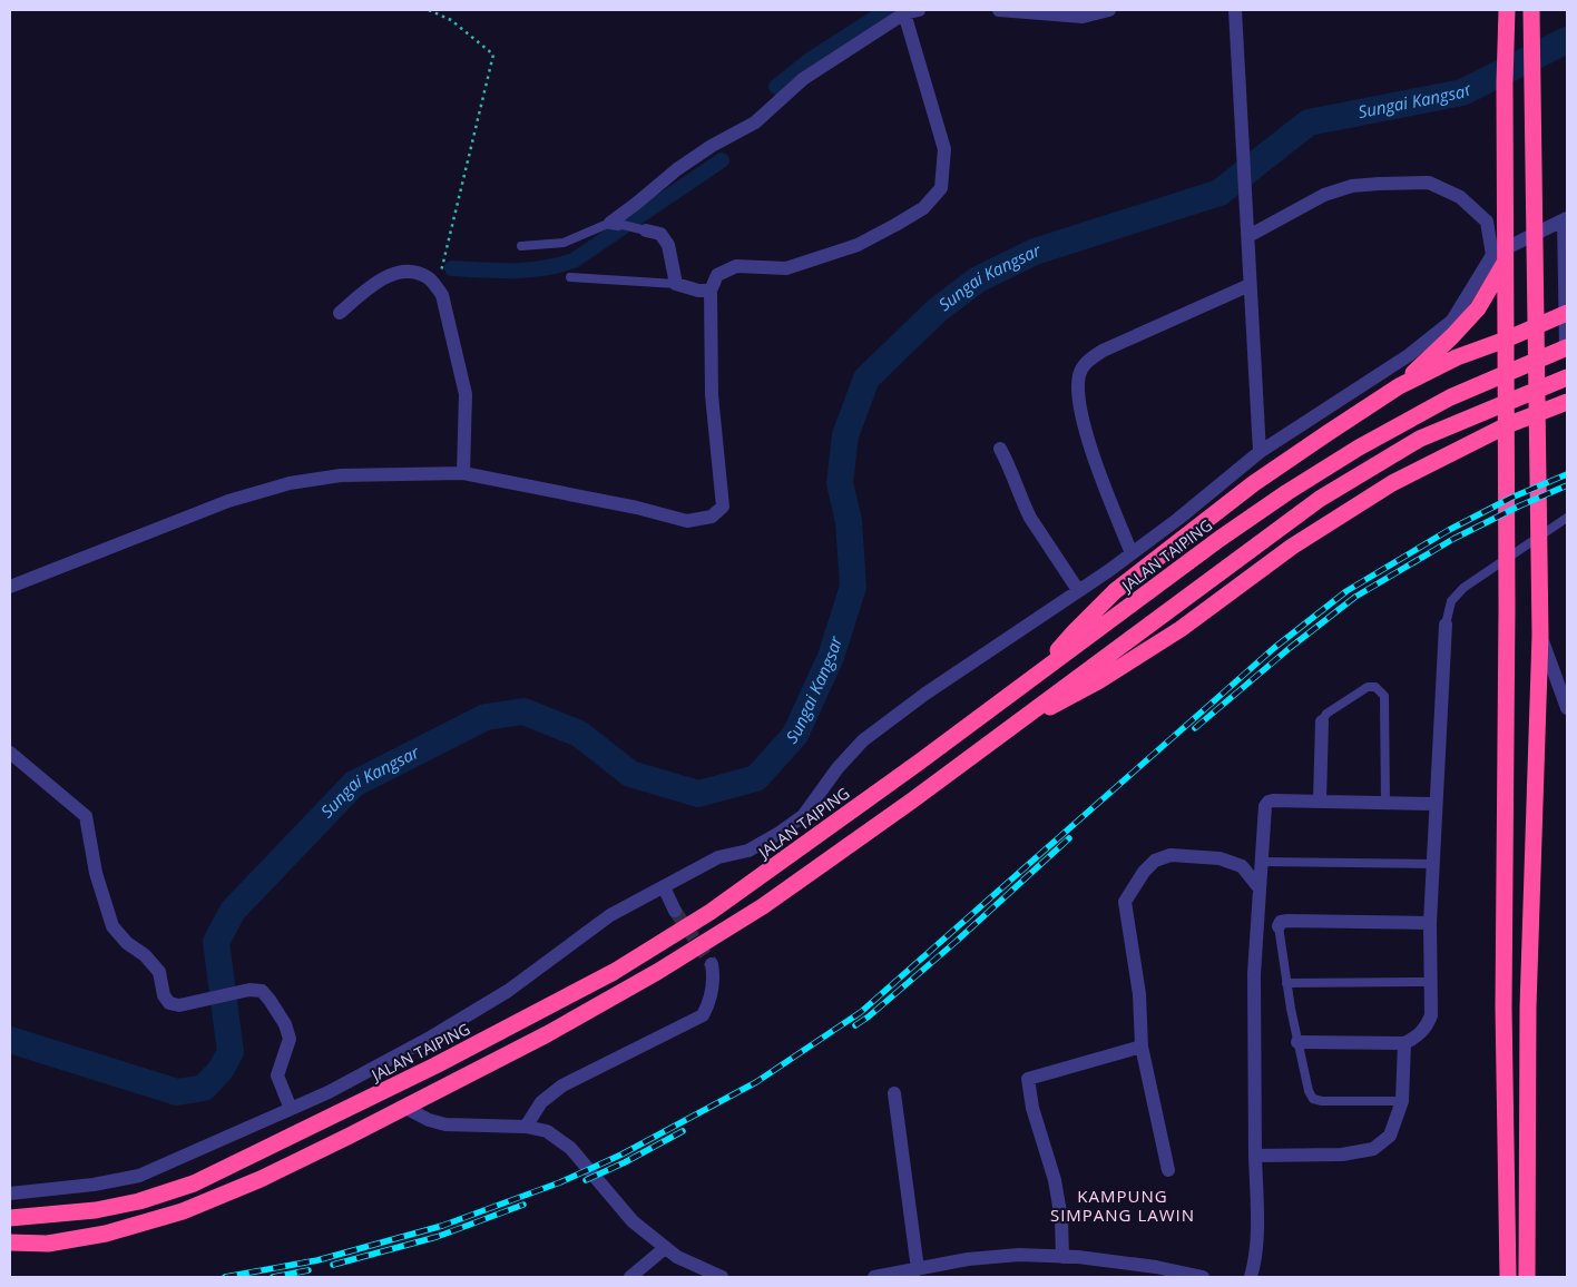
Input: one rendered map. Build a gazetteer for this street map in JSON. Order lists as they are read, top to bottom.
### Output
{
  "streets": {
    "highway": ["JALAN TAIPING"]
  },
  "districts": ["KAMPUNG SIMPANG LAWIN"],
  "water": ["Sungai Kangsar"]
}
